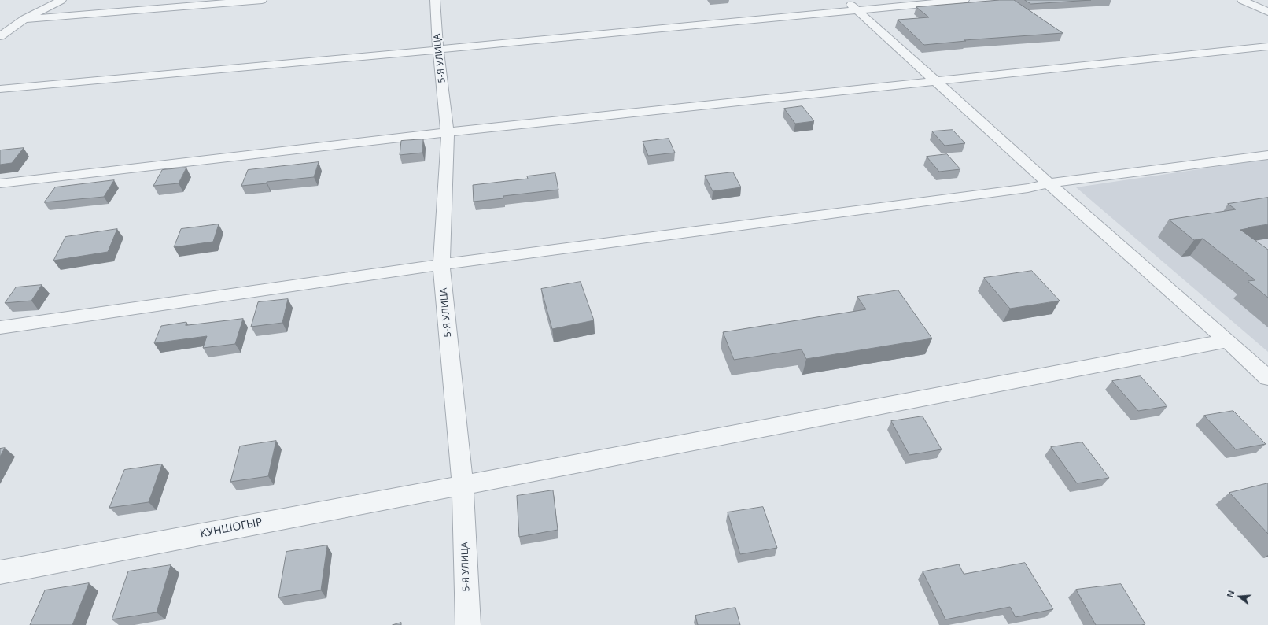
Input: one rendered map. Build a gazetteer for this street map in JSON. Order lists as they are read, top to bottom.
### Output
{
  "streets": {
    "street": ["5-Я УЛИЦА", "КУНШОГЫР"]
  },
  "crossings": [
    ["5-Я УЛИЦА", "КУНШОГЫР"]
  ],
  "north": "left"
}
